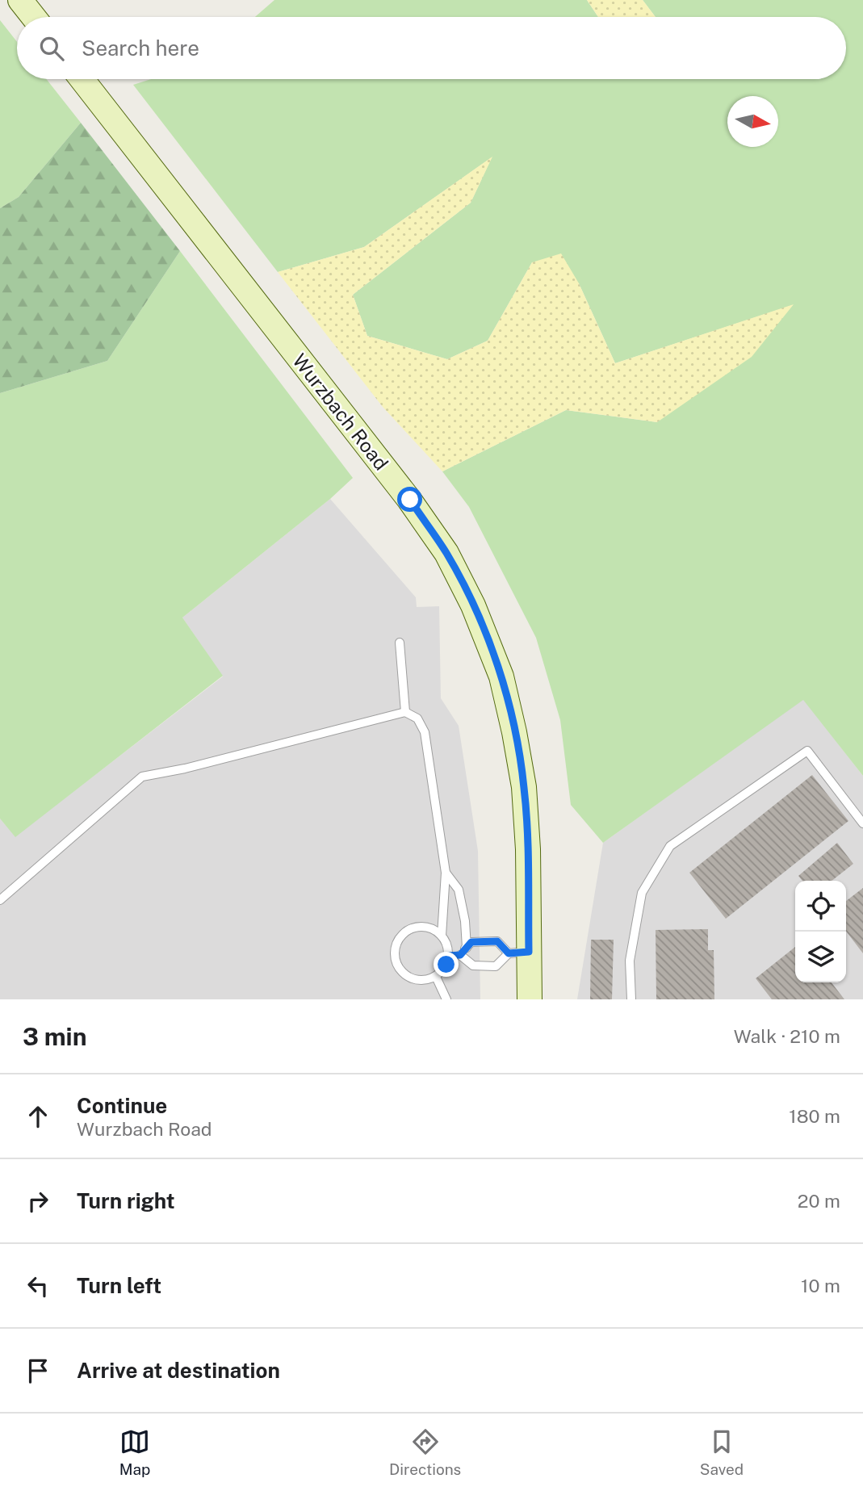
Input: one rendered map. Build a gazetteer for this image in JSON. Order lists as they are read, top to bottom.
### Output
{
  "streets": {
    "main road": ["Wurzbach Road"]
  },
  "north": "right",
  "page": {
    "search": "Search here",
    "heading": ["3 min", "Walk · 210 m"],
    "list": [
      ["Continue", "Wurzbach Road", "180 m"],
      ["Turn right", "20 m"],
      ["Turn left", "10 m"],
      "Arrive at destination"
    ],
    "nav": ["Map", "Directions", "Saved"]
  }
}
